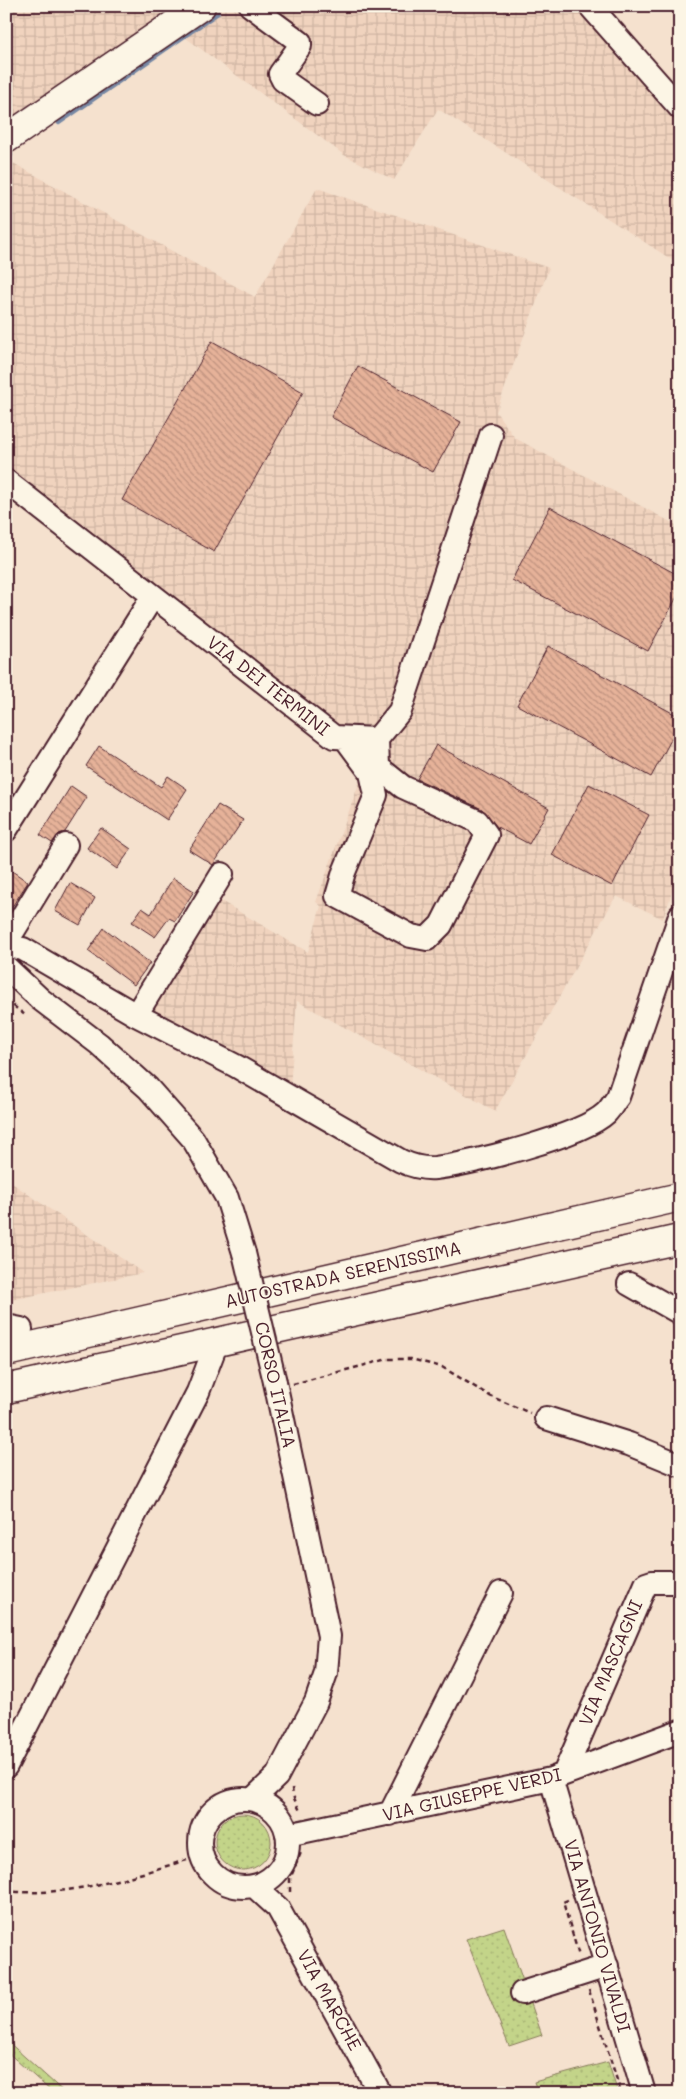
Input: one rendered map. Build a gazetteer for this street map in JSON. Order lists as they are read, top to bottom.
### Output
{
  "streets": {
    "main road": ["AUTOSTRADA SERENISSIMA"],
    "street": [
      "VIA DEI TERMINI",
      "CORSO ITALIA",
      "VIA MASCAGNI",
      "VIA GIUSEPPE VERDI",
      "VIA ANTONIO VIVALDI",
      "VIA MARCHE"
    ]
  },
  "crossings": [
    ["CORSO ITALIA", "VIA GIUSEPPE VERDI"],
    ["CORSO ITALIA", "VIA MARCHE"],
    ["VIA MASCAGNI", "VIA GIUSEPPE VERDI"],
    ["VIA MASCAGNI", "VIA ANTONIO VIVALDI"],
    ["VIA GIUSEPPE VERDI", "VIA ANTONIO VIVALDI"],
    ["VIA GIUSEPPE VERDI", "VIA MARCHE"]
  ]
}
